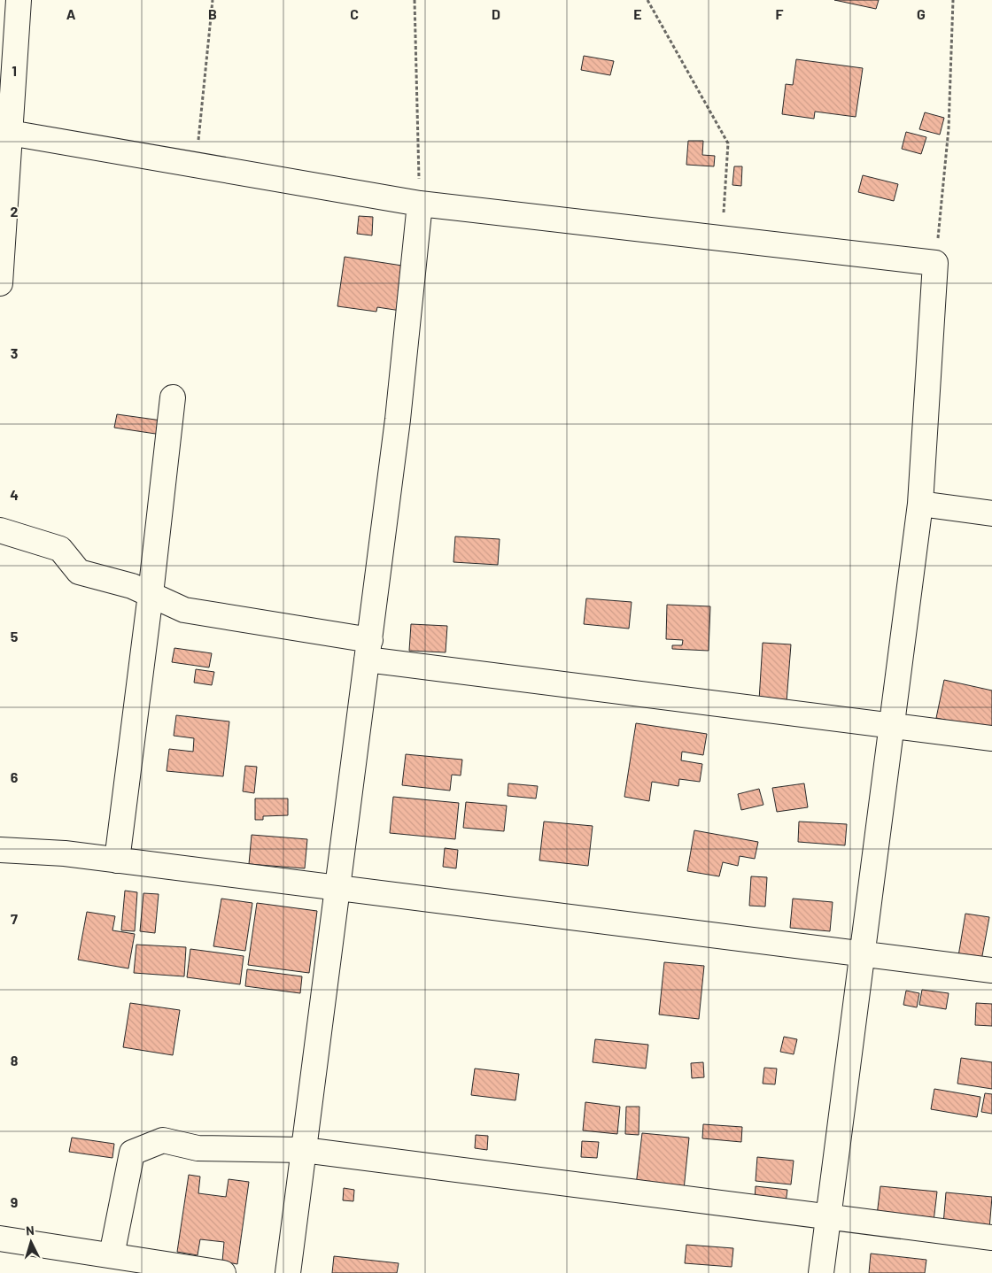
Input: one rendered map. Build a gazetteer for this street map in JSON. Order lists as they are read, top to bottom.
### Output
{
  "north": "top",
  "grid": {
    "columns": [
      "A",
      "B",
      "C",
      "D",
      "E",
      "F",
      "G"
    ],
    "rows": [
      "1",
      "2",
      "3",
      "4",
      "5",
      "6",
      "7",
      "8",
      "9"
    ]
  }
}
